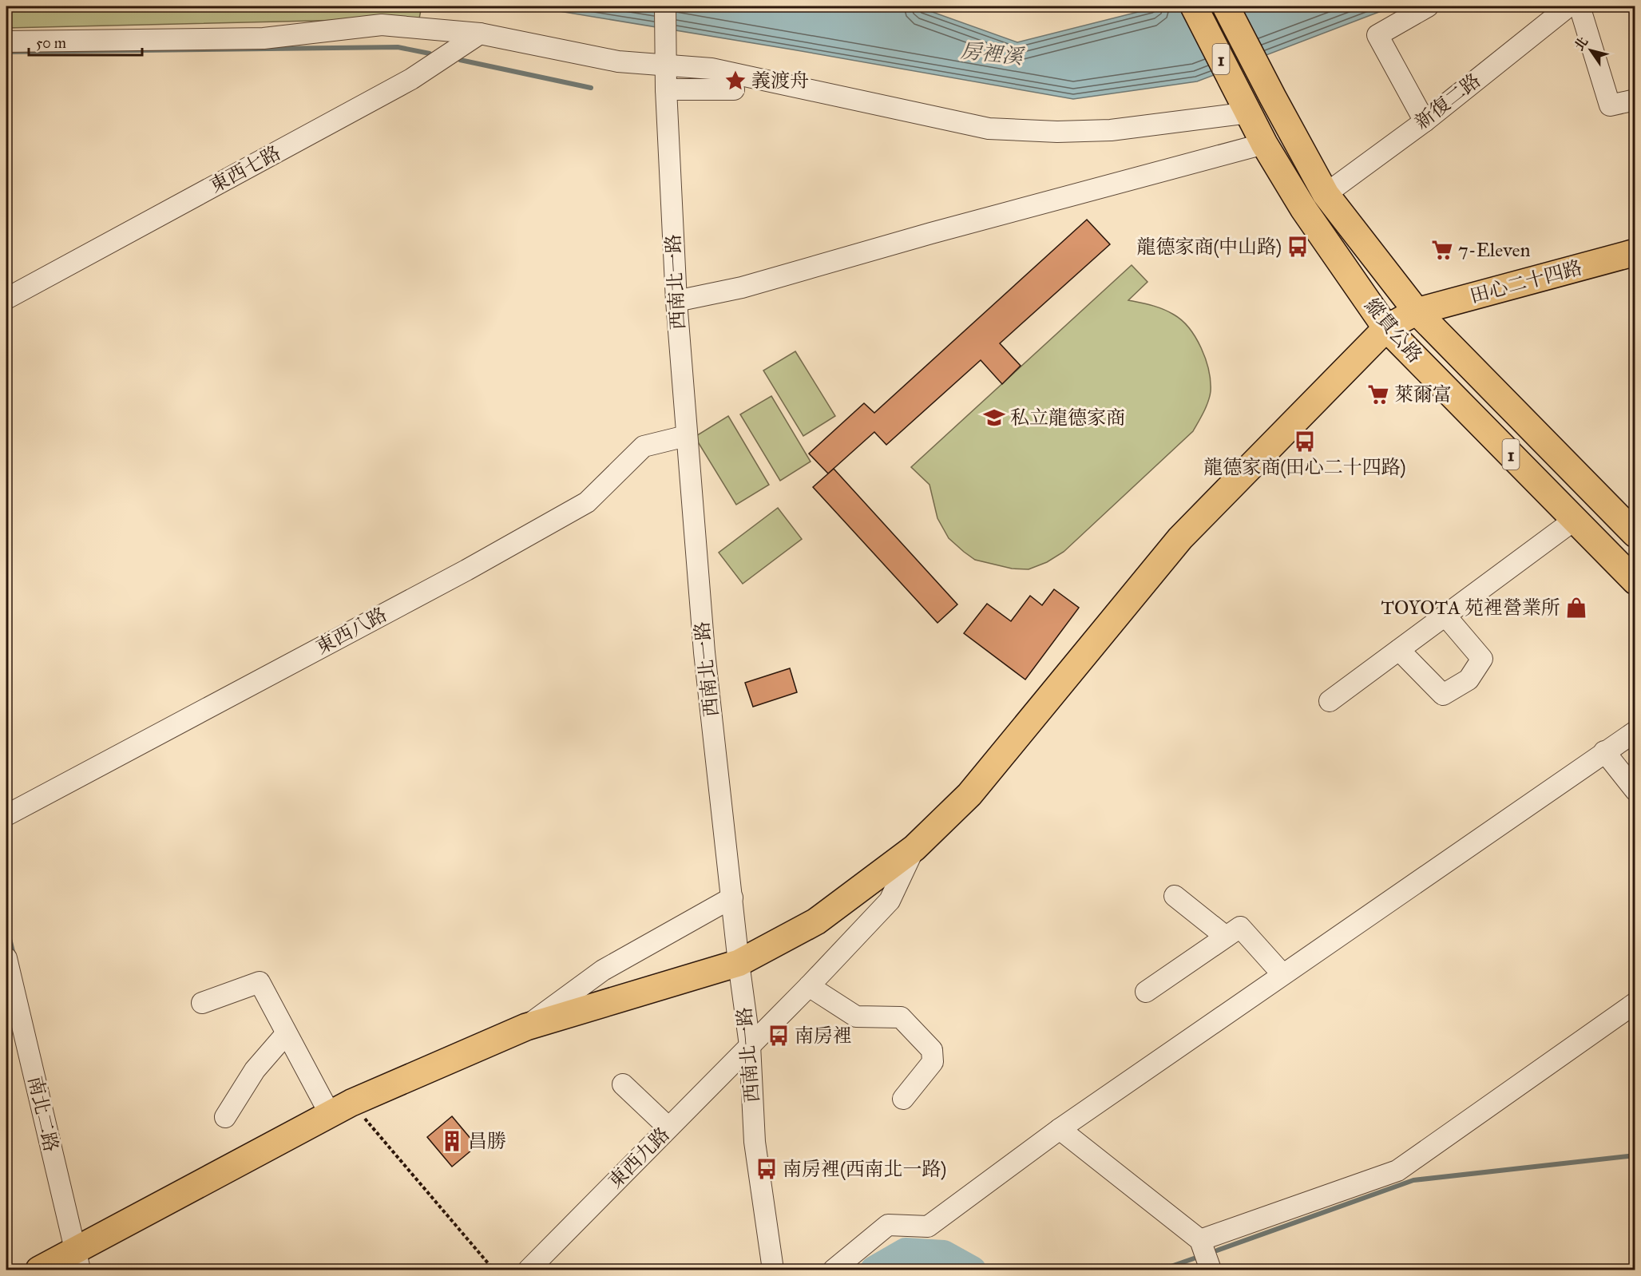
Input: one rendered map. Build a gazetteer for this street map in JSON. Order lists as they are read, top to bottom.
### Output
{
  "streets": {
    "main road": ["1", "田心二十四路", "縱貫公路"],
    "street": [
      "新復二路",
      "東西七路",
      "西南北一路",
      "東西八路",
      "南北二路",
      "東西九路"
    ]
  },
  "crossings": [
    ["1", "縱貫公路"],
    ["新復二路", "縱貫公路"],
    ["西南北一路", "田心二十四路"],
    ["西南北一路", "東西八路"],
    ["西南北一路", "東西九路"],
    ["田心二十四路", "縱貫公路"],
    ["田心二十四路", "南北二路"],
    ["田心二十四路", "東西九路"]
  ],
  "water": ["房裡溪"],
  "places": {
    "place": ["義渡舟"],
    "bus stop": [
      "龍德家商(中山路)",
      "龍德家商(田心二十四路)",
      "南房裡",
      "南房裡(西南北一路)"
    ],
    "supermarket": ["7-Eleven", "萊爾富"],
    "school or university": ["私立龍德家商"],
    "shop": ["TOYOTA 苑裡營業所"],
    "building": ["昌勝"]
  },
  "scale_bar": "50 m",
  "north": "top left"
}
